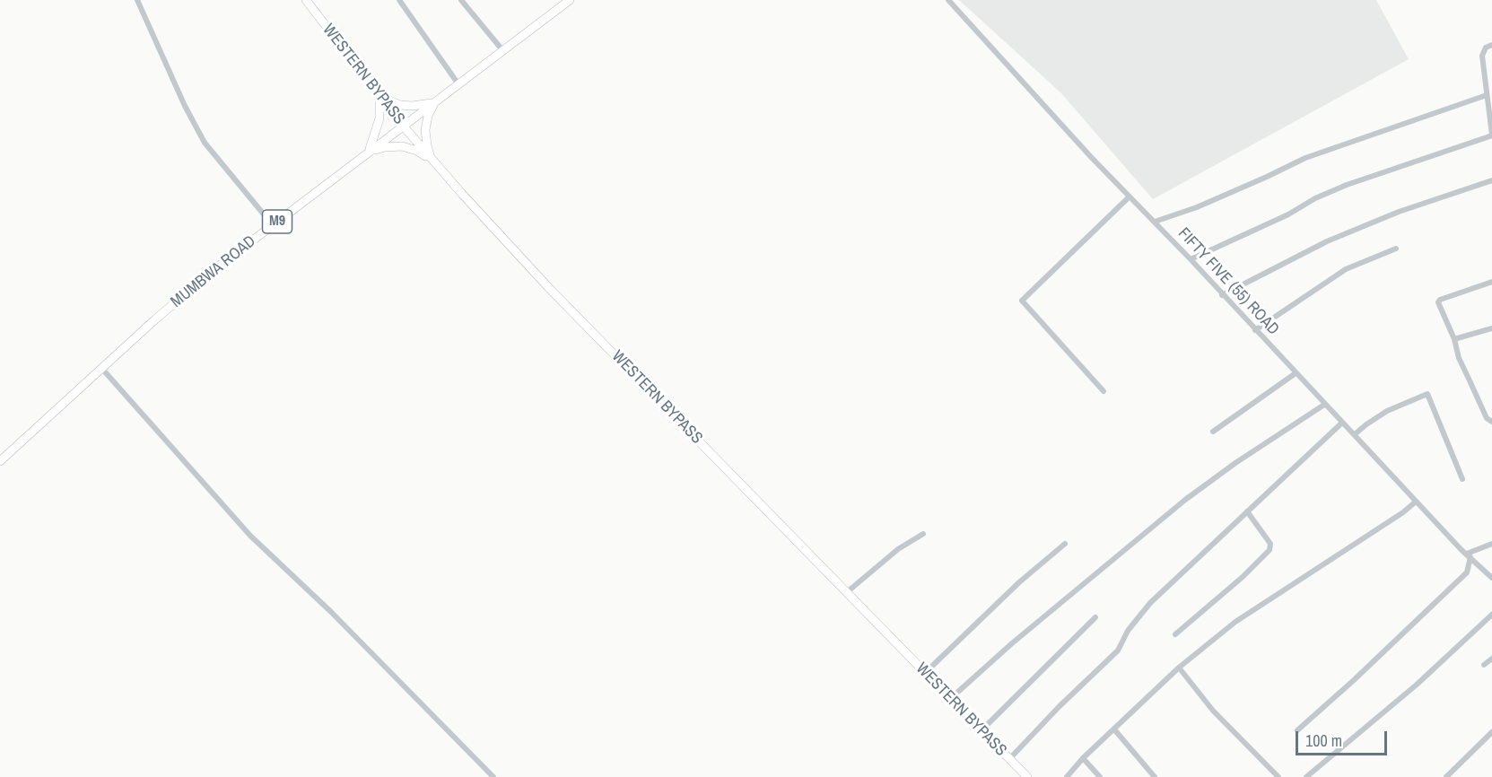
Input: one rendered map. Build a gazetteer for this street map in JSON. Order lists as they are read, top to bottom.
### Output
{
  "streets": {
    "main road": ["WESTERN BYPASS", "M9", "MUMBWA ROAD"],
    "street": ["FIFTY FIVE (55) ROAD"]
  },
  "crossings": [
    ["WESTERN BYPASS", "MUMBWA ROAD"]
  ],
  "scale_bar": "100 m"
}
